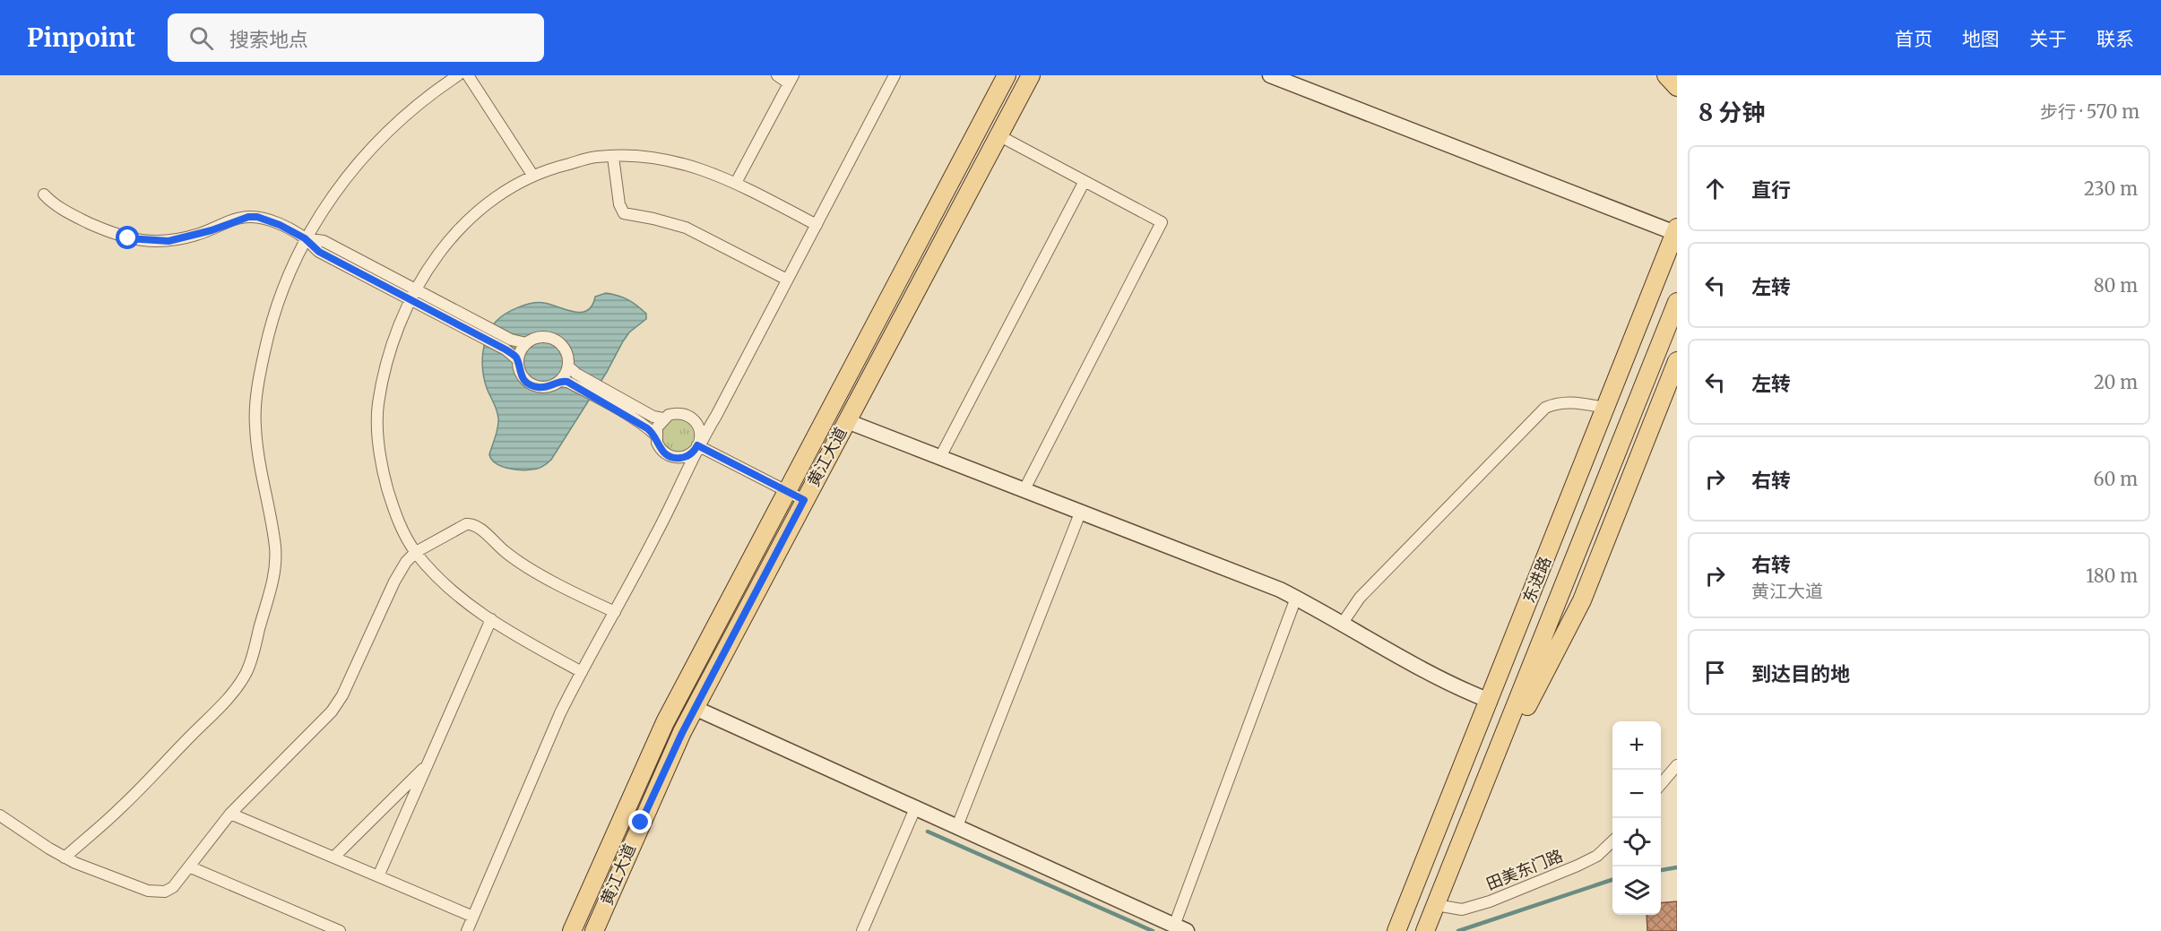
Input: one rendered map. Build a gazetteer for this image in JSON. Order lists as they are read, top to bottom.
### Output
{
  "streets": {
    "main road": ["黄江大道", "东进路"],
    "street": ["田美东门路"]
  },
  "crossings": [
    ["东进路", "田美东门路"]
  ],
  "page": {
    "header": "Pinpoint",
    "search": "搜索地点",
    "nav": [
      "首页",
      "地图",
      "关于",
      "联系"
    ],
    "heading": ["8 分钟", "步行 · 570 m"],
    "list": [
      ["直行", "230 m"],
      ["左转", "80 m"],
      ["左转", "20 m"],
      ["右转", "60 m"],
      ["右转", "黄江大道", "180 m"],
      "到达目的地"
    ],
    "map_buttons": ["+", "−"]
  }
}
